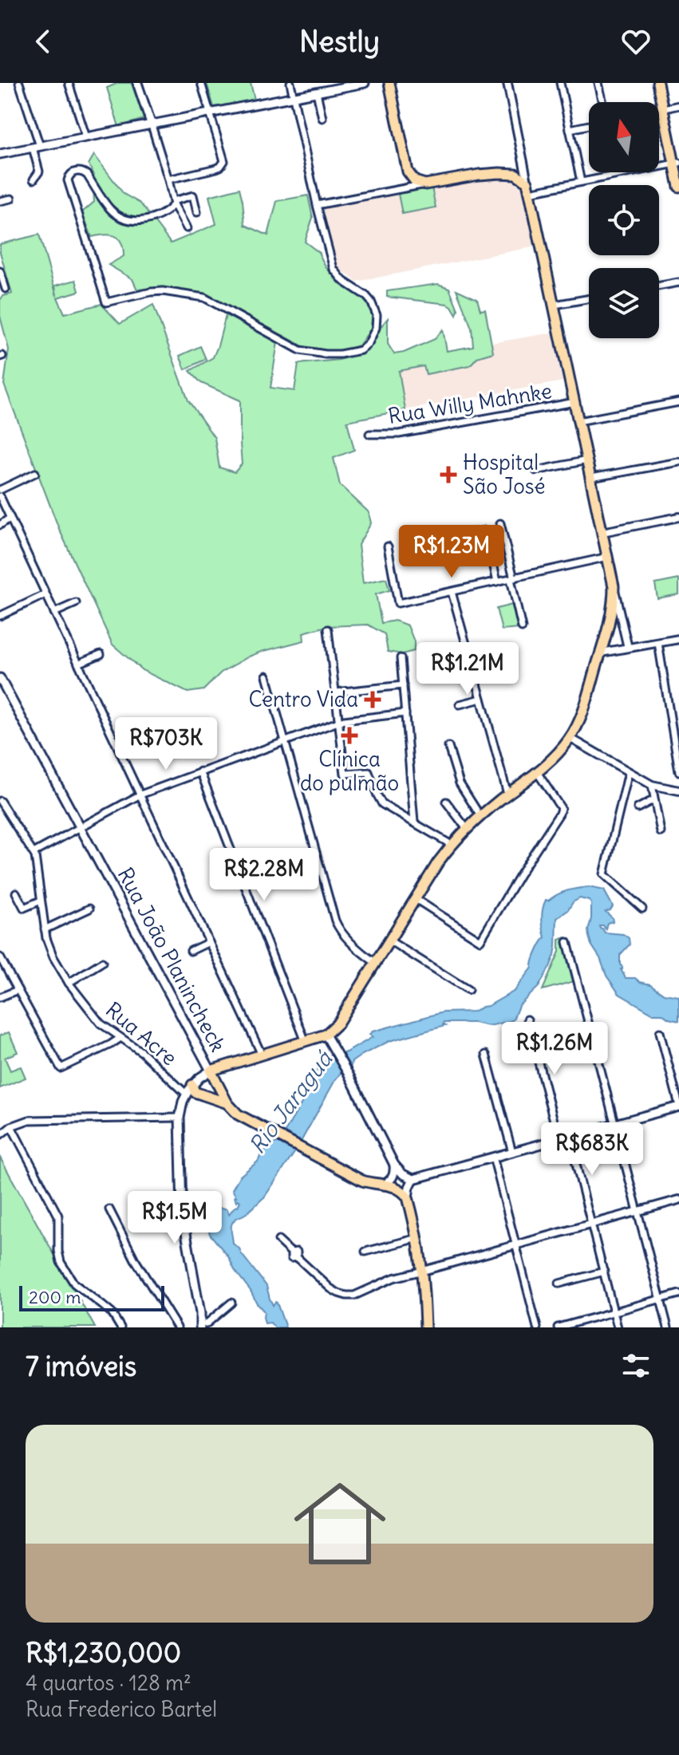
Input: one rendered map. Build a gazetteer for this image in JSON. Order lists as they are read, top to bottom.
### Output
{
  "streets": {
    "main road": ["Rua João Planincheck"],
    "street": ["Rua Willy Mahnke", "Rua Acre"]
  },
  "water": ["Rio Jaraguá"],
  "places": {
    "health": ["Hospital São José", "Centro Vida", "Clínica do pulmão"]
  },
  "scale_bar": "200 m",
  "north": "top",
  "page": {
    "header": "Nestly",
    "price": [
      "R$1.23M",
      "R$1.21M",
      "R$703K",
      "R$2.28M",
      "R$1.26M",
      "R$683K",
      "R$1.5M"
    ],
    "scale": "200 m",
    "heading": "7 imóveis",
    "list": [
      {
        "name": "R$1,230,000",
        "note": "4 quartos · 128 m² · Rua Frederico Bartel"
      }
    ]
  }
}
